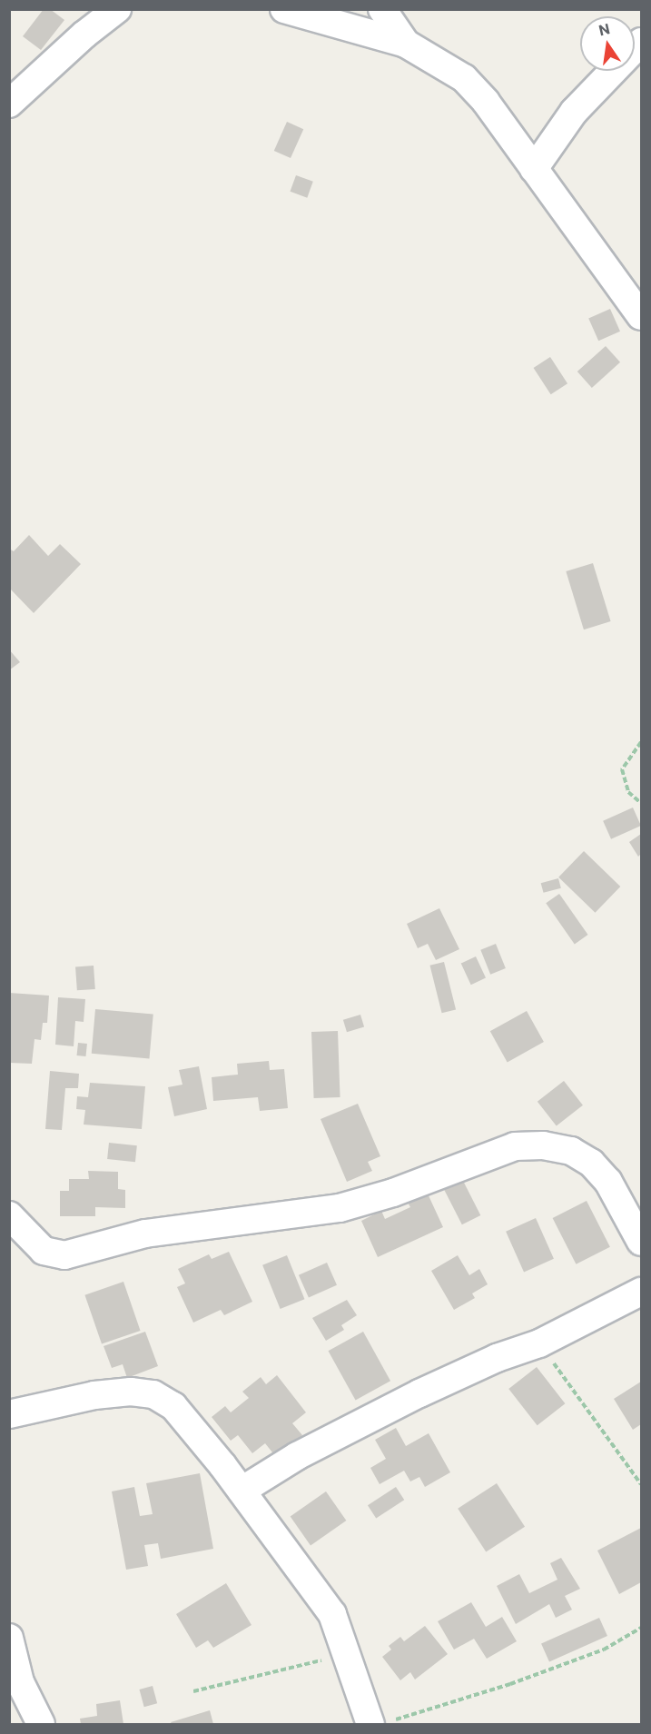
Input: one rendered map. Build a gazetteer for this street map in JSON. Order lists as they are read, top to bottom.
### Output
{
  "north": "top"
}
